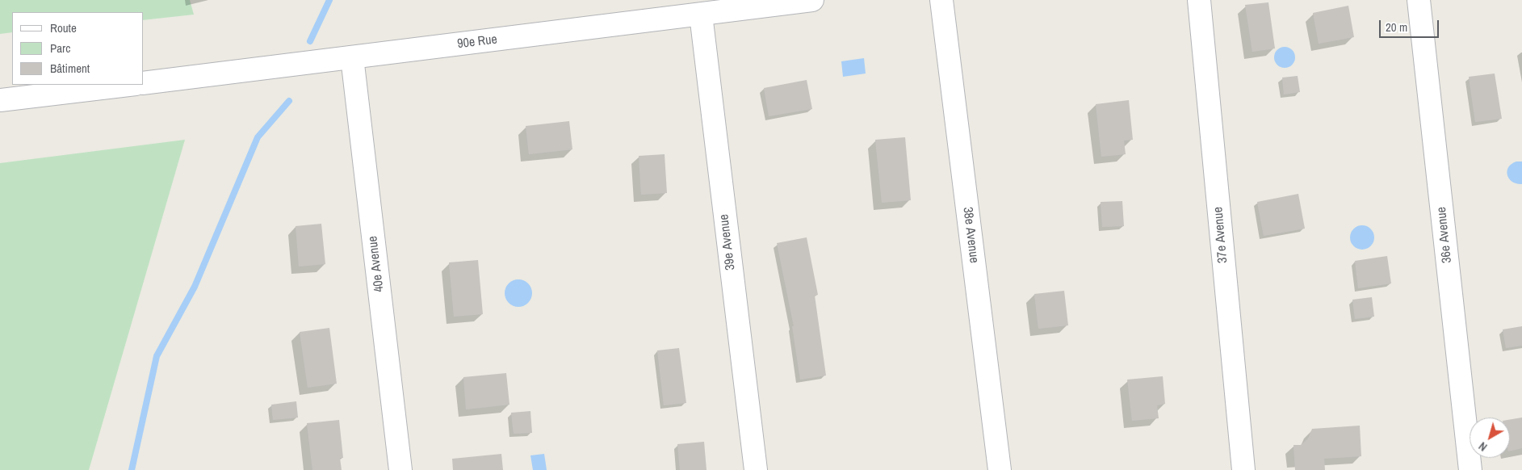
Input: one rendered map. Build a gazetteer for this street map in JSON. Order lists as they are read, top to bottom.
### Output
{
  "streets": {
    "street": [
      "90e Rue",
      "38e Avenue",
      "37e Avenue",
      "36e Avenue",
      "39e Avenue",
      "40e Avenue"
    ]
  },
  "crossings": [
    ["90e Rue", "39e Avenue"],
    ["90e Rue", "40e Avenue"]
  ],
  "legend": ["Route", "Parc", "Bâtiment"],
  "scale_bar": "20 m",
  "north": "bottom left"
}
